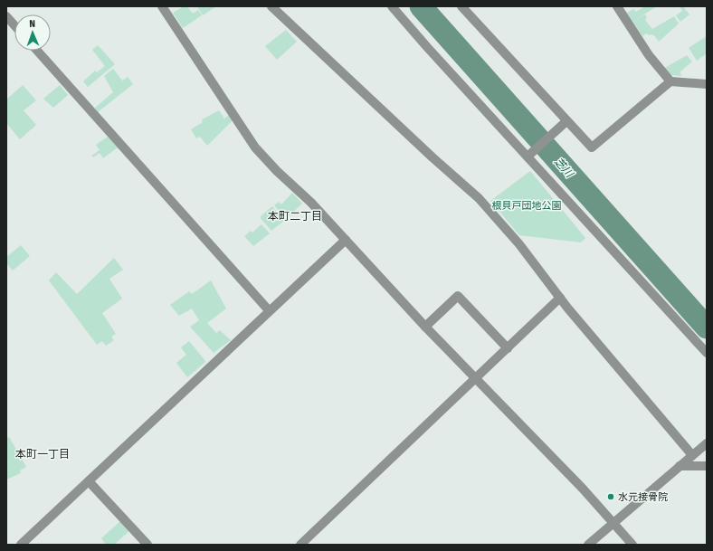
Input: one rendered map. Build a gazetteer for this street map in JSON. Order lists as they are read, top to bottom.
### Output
{
  "districts": ["本町二丁目", "本町一丁目"],
  "water": ["芝川"],
  "parks": ["根貝戸団地公園"],
  "places": ["水元接骨院"],
  "north": "top"
}
